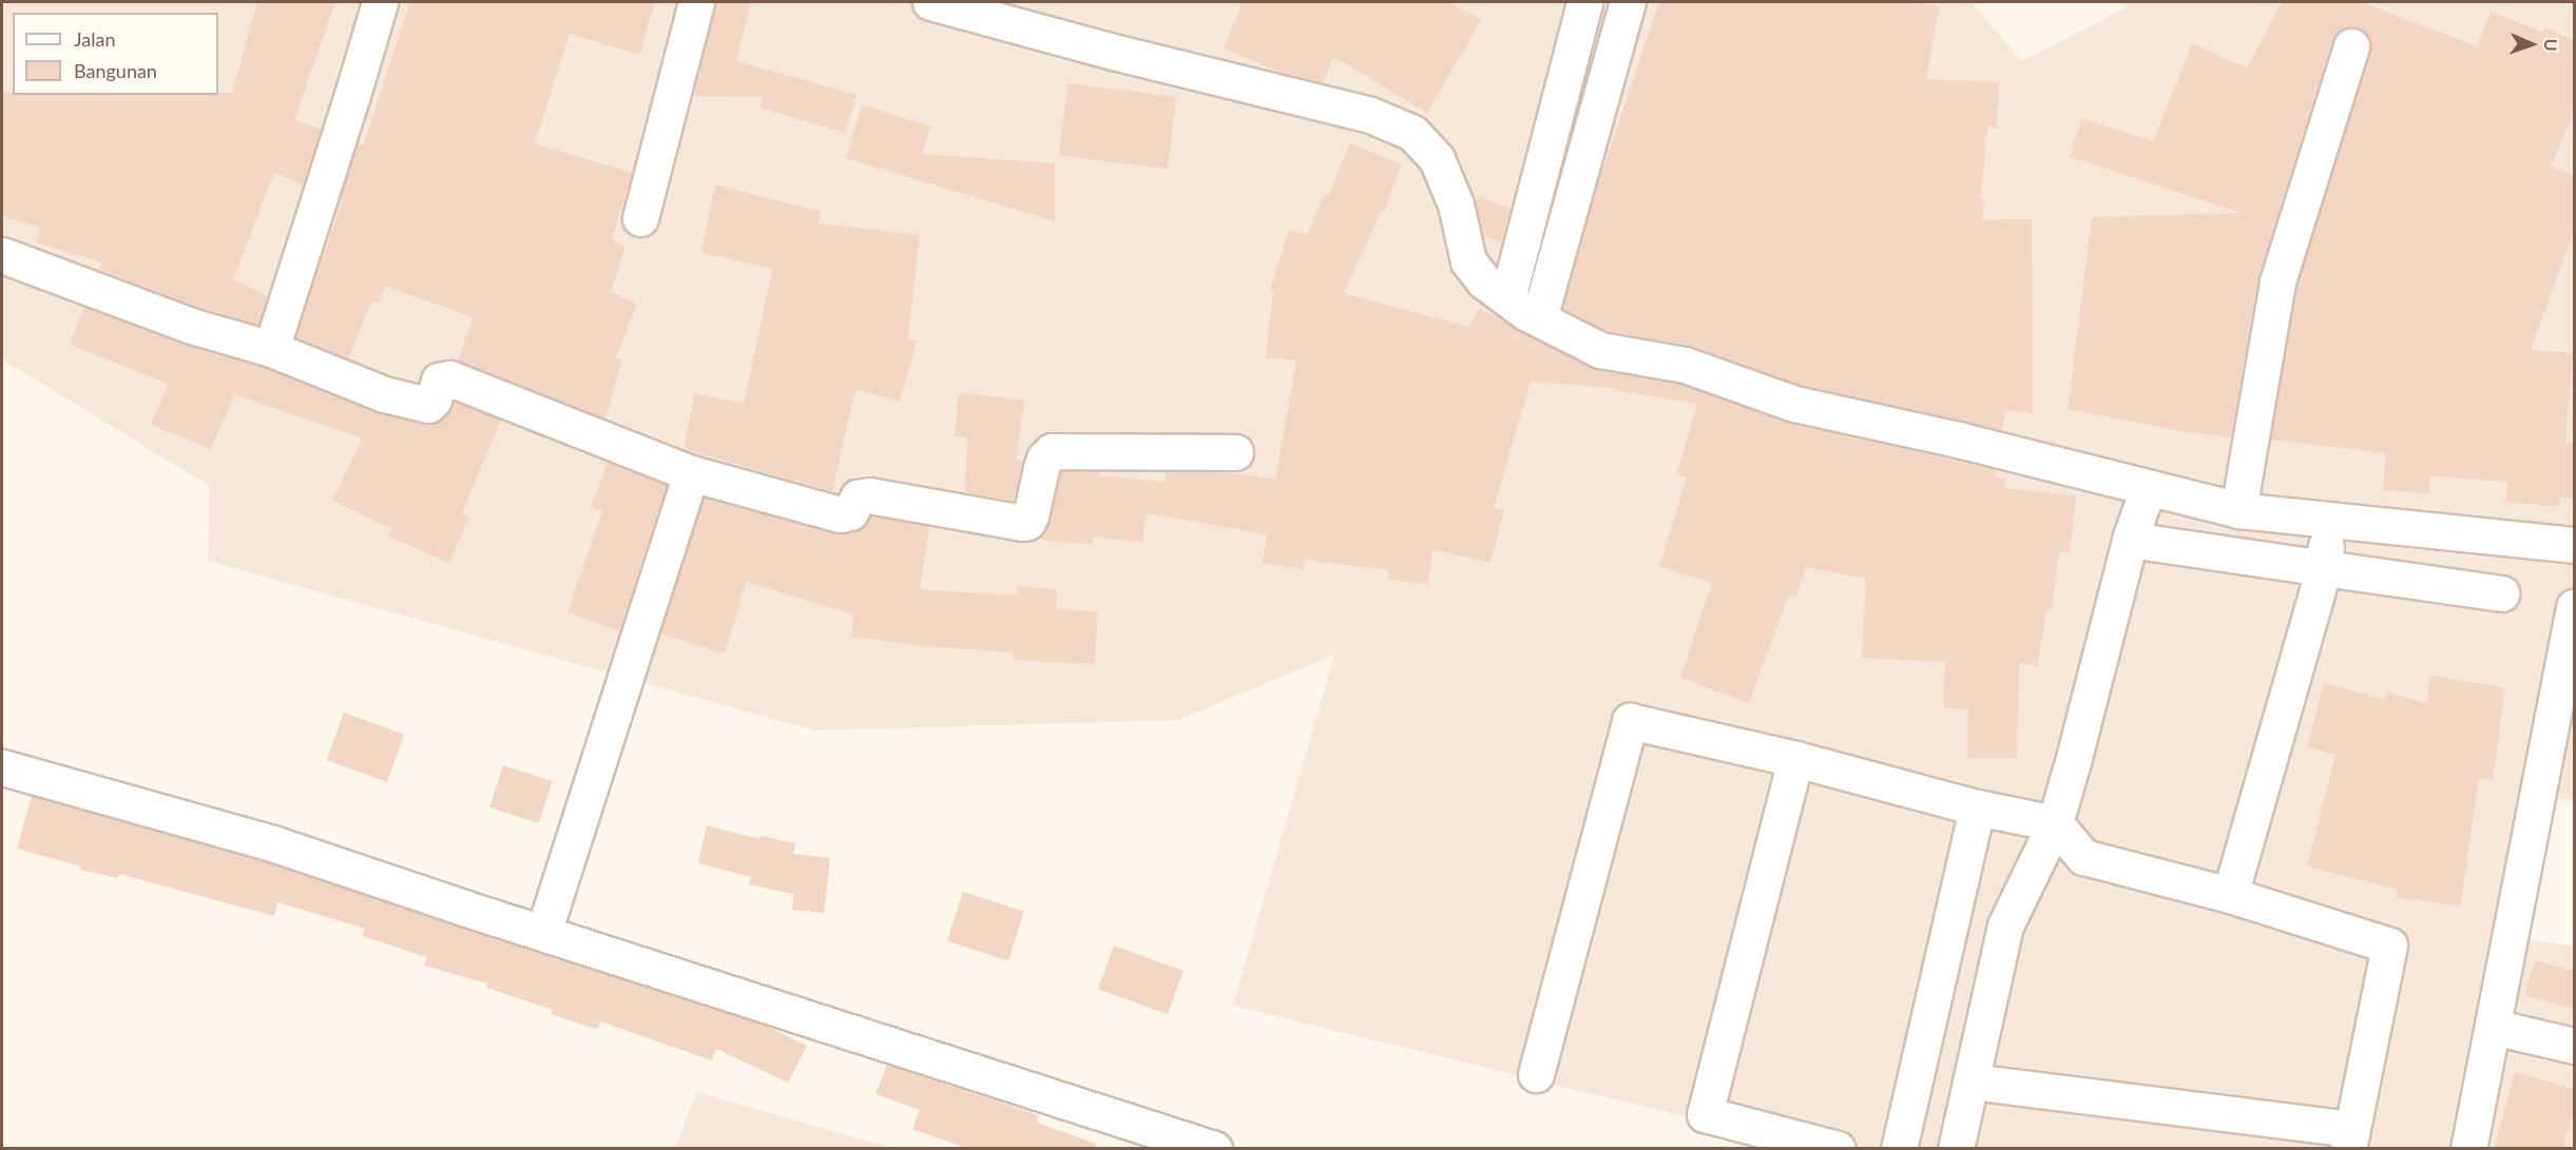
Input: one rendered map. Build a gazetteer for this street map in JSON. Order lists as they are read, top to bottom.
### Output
{
  "legend": ["Jalan", "Bangunan"],
  "north": "right"
}
